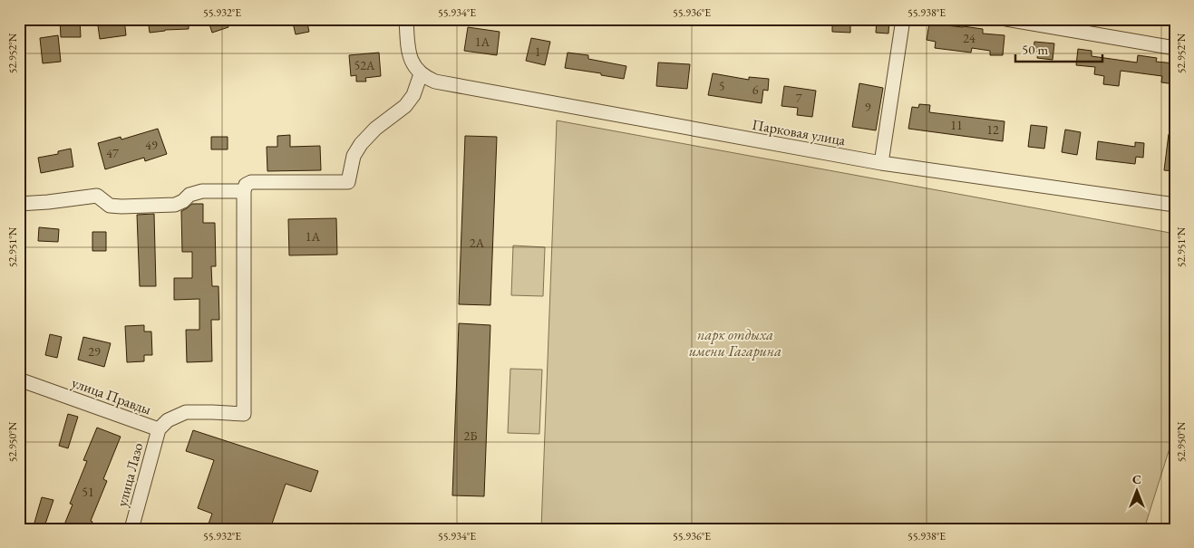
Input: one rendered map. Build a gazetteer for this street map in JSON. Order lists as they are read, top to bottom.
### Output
{
  "streets": {
    "street": ["Парковая улица", "улица Правды", "улица Лазо"]
  },
  "crossings": [
    ["улица Правды", "улица Лазо"]
  ],
  "parks": ["парк отдыха имени Гагарина"],
  "house_numbers": [
    "24",
    "1А",
    "1",
    "52А",
    "5",
    "6",
    "7",
    "9",
    "11",
    "12",
    "49",
    "47",
    "1А",
    "2А",
    "29",
    "2Б",
    "51"
  ],
  "scale_bar": "50 m",
  "north": "top",
  "coordinates": [
    "55.932°E",
    "55.934°E",
    "55.936°E",
    "55.938°E",
    "52.952°N",
    "52.951°N",
    "52.950°N"
  ]
}
